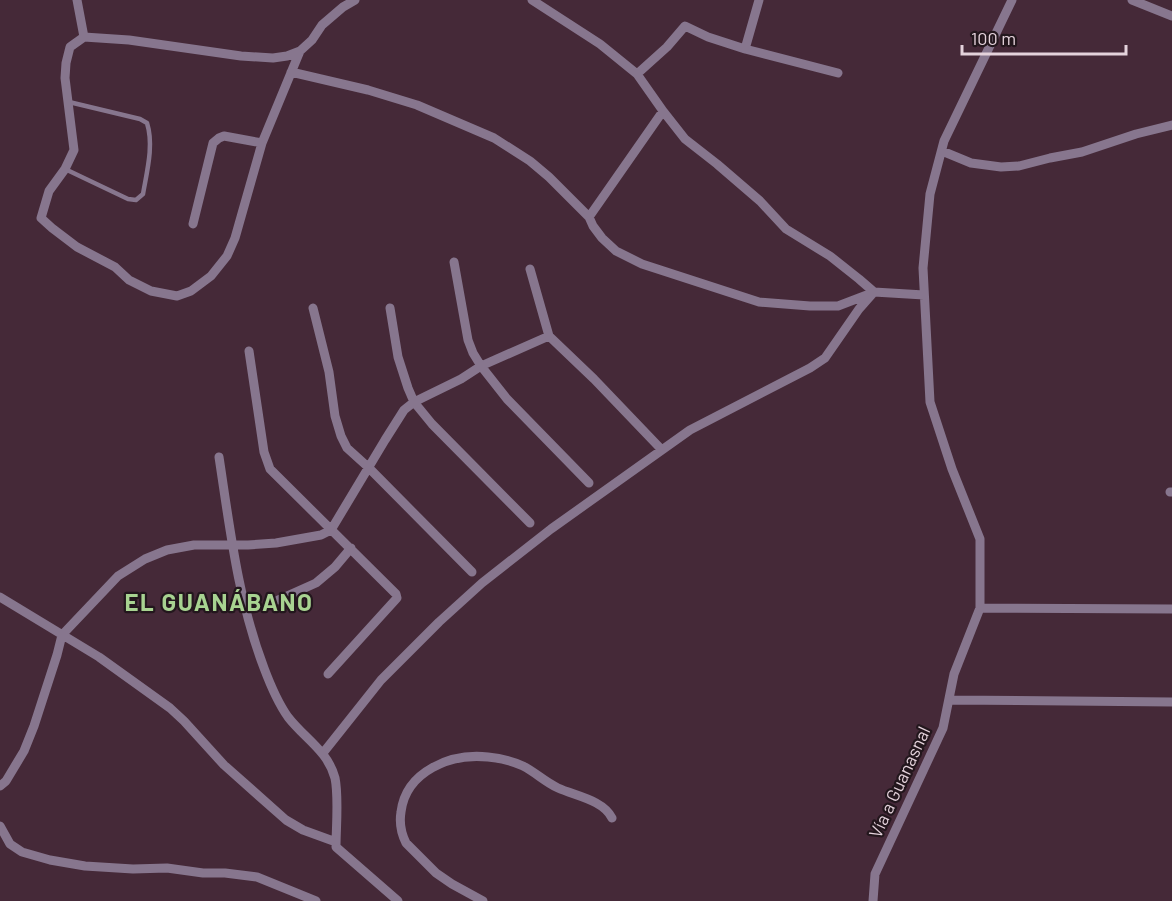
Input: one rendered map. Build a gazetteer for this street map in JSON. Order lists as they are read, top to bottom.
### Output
{
  "streets": {
    "street": ["Vía a Guanasnal"]
  },
  "districts": ["EL GUANÁBANO"],
  "scale_bar": "100 m"
}
